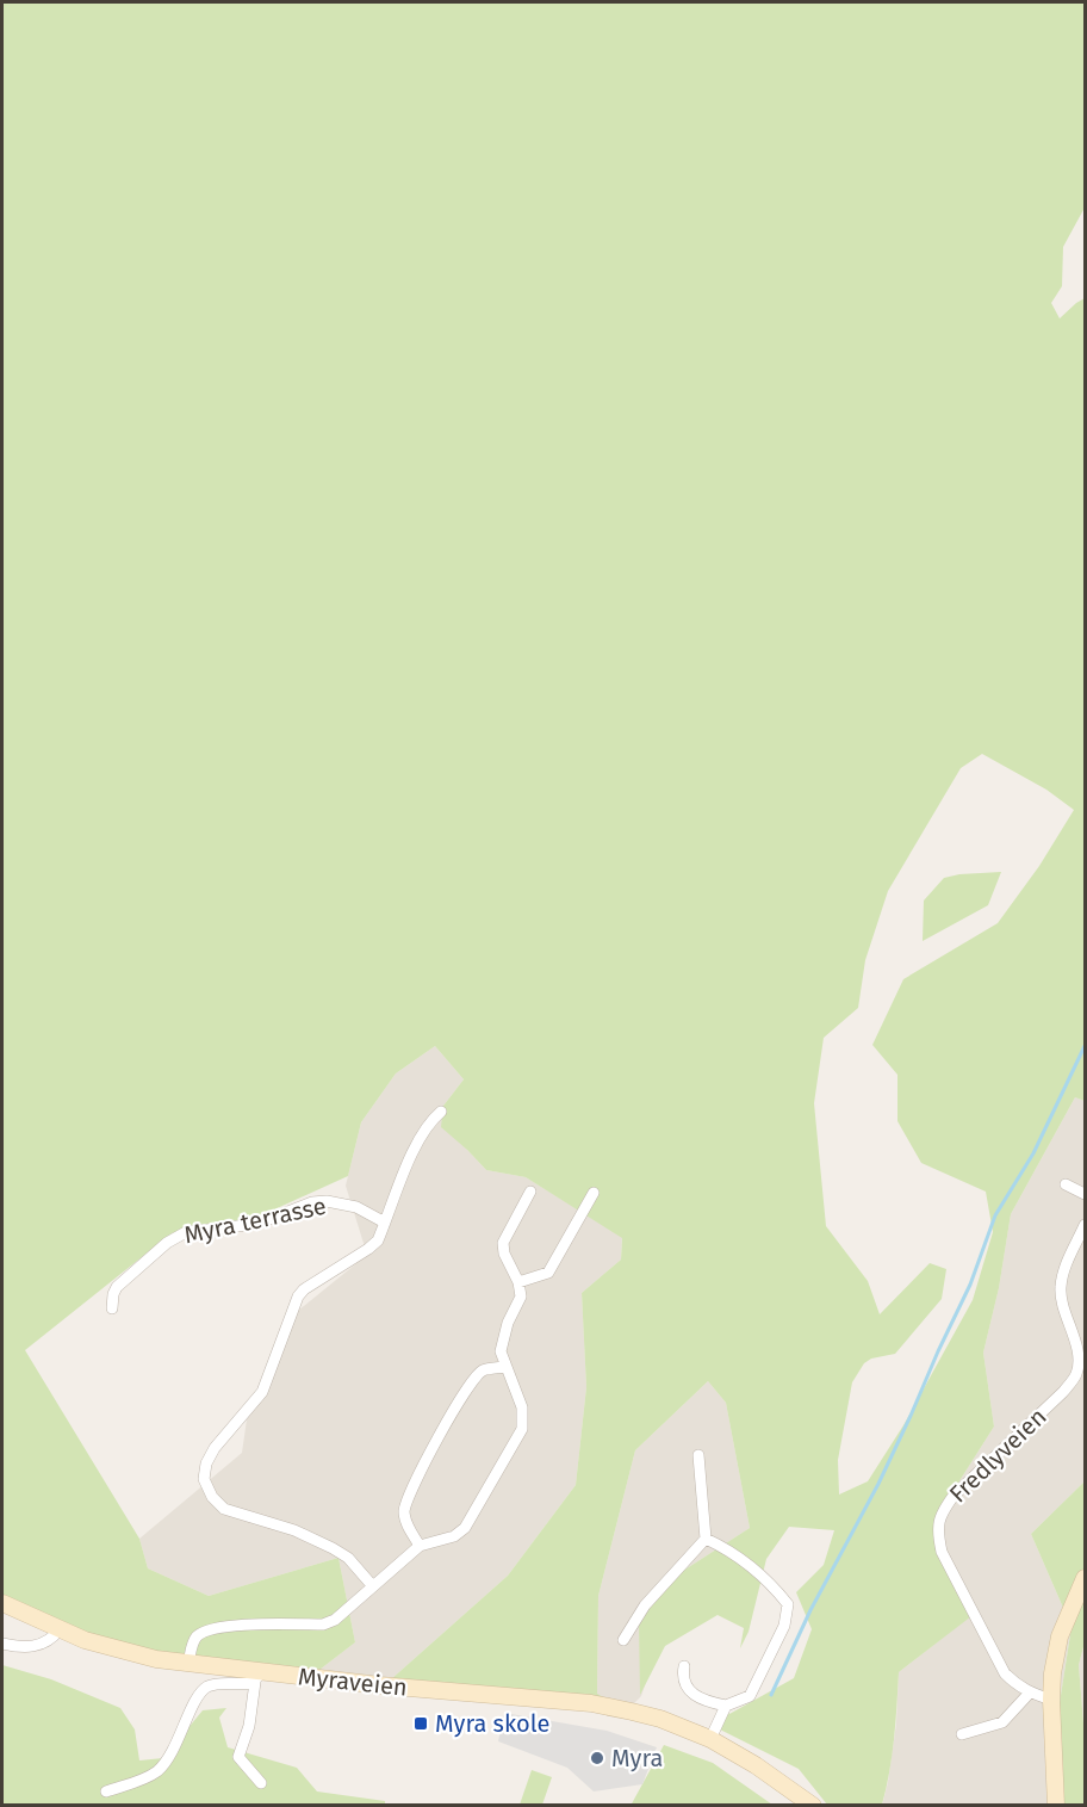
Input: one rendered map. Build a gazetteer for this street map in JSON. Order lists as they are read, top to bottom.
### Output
{
  "streets": {
    "main road": ["Myraveien"],
    "street": ["Myra terrasse", "Fredlyveien"]
  },
  "places": {
    "transit": ["Myra skole"],
    "other": ["Myra"]
  }
}
